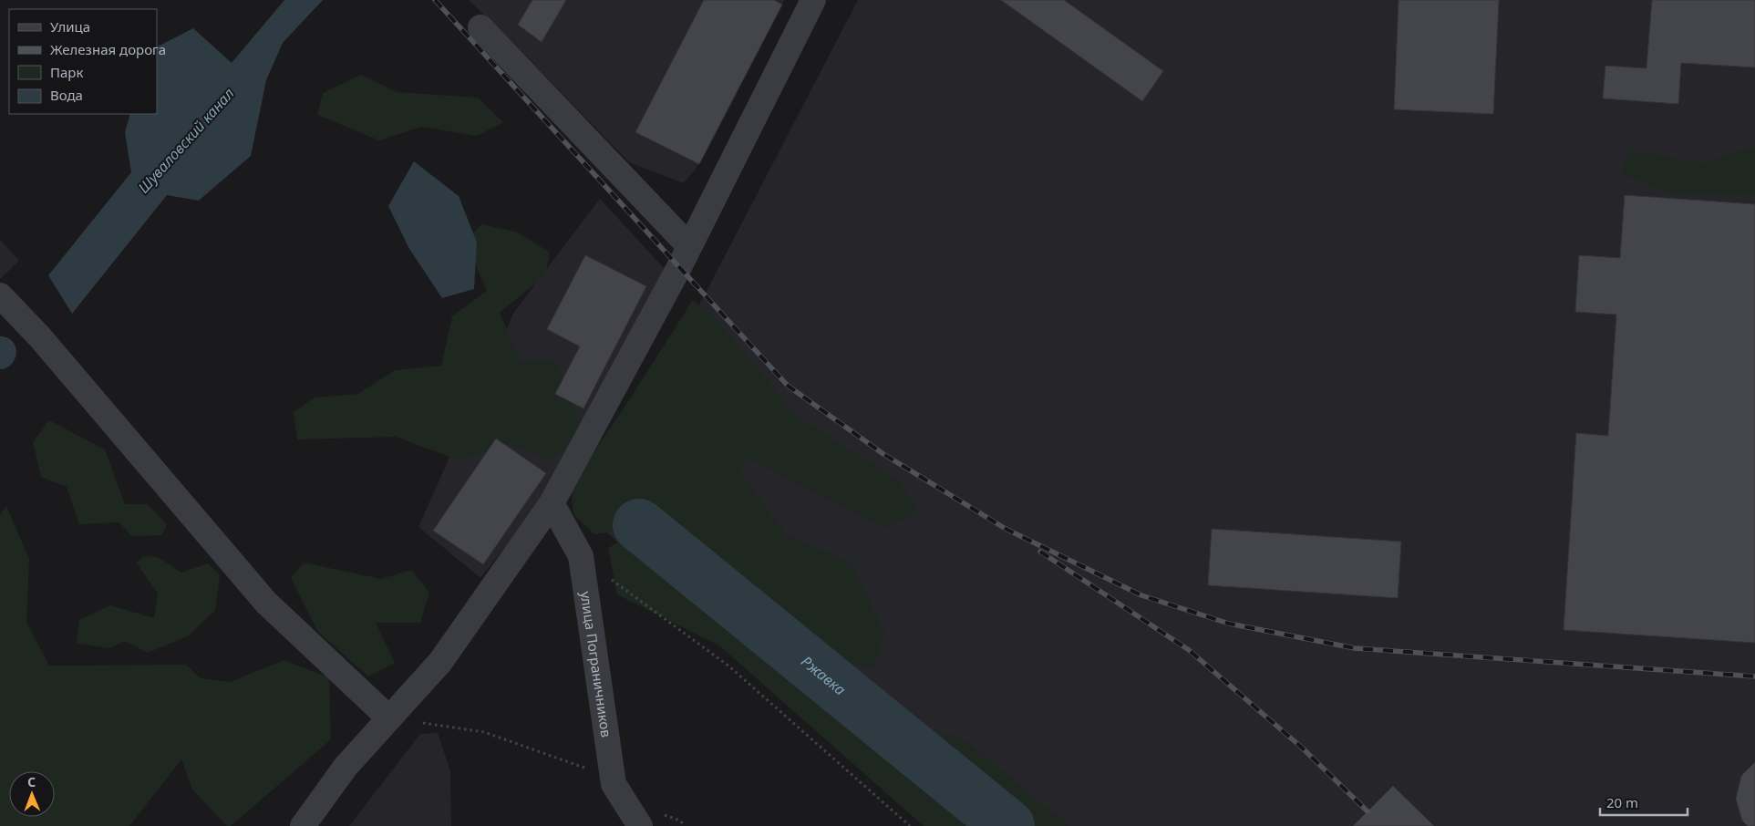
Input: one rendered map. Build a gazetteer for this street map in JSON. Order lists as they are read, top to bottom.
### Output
{
  "streets": {
    "street": ["улица Пограничников"]
  },
  "water": ["Шуваловский канал", "Ржавка"],
  "legend": [
    "Улица",
    "Железная дорога",
    "Парк",
    "Вода"
  ],
  "scale_bar": "20 m",
  "north": "top"
}
